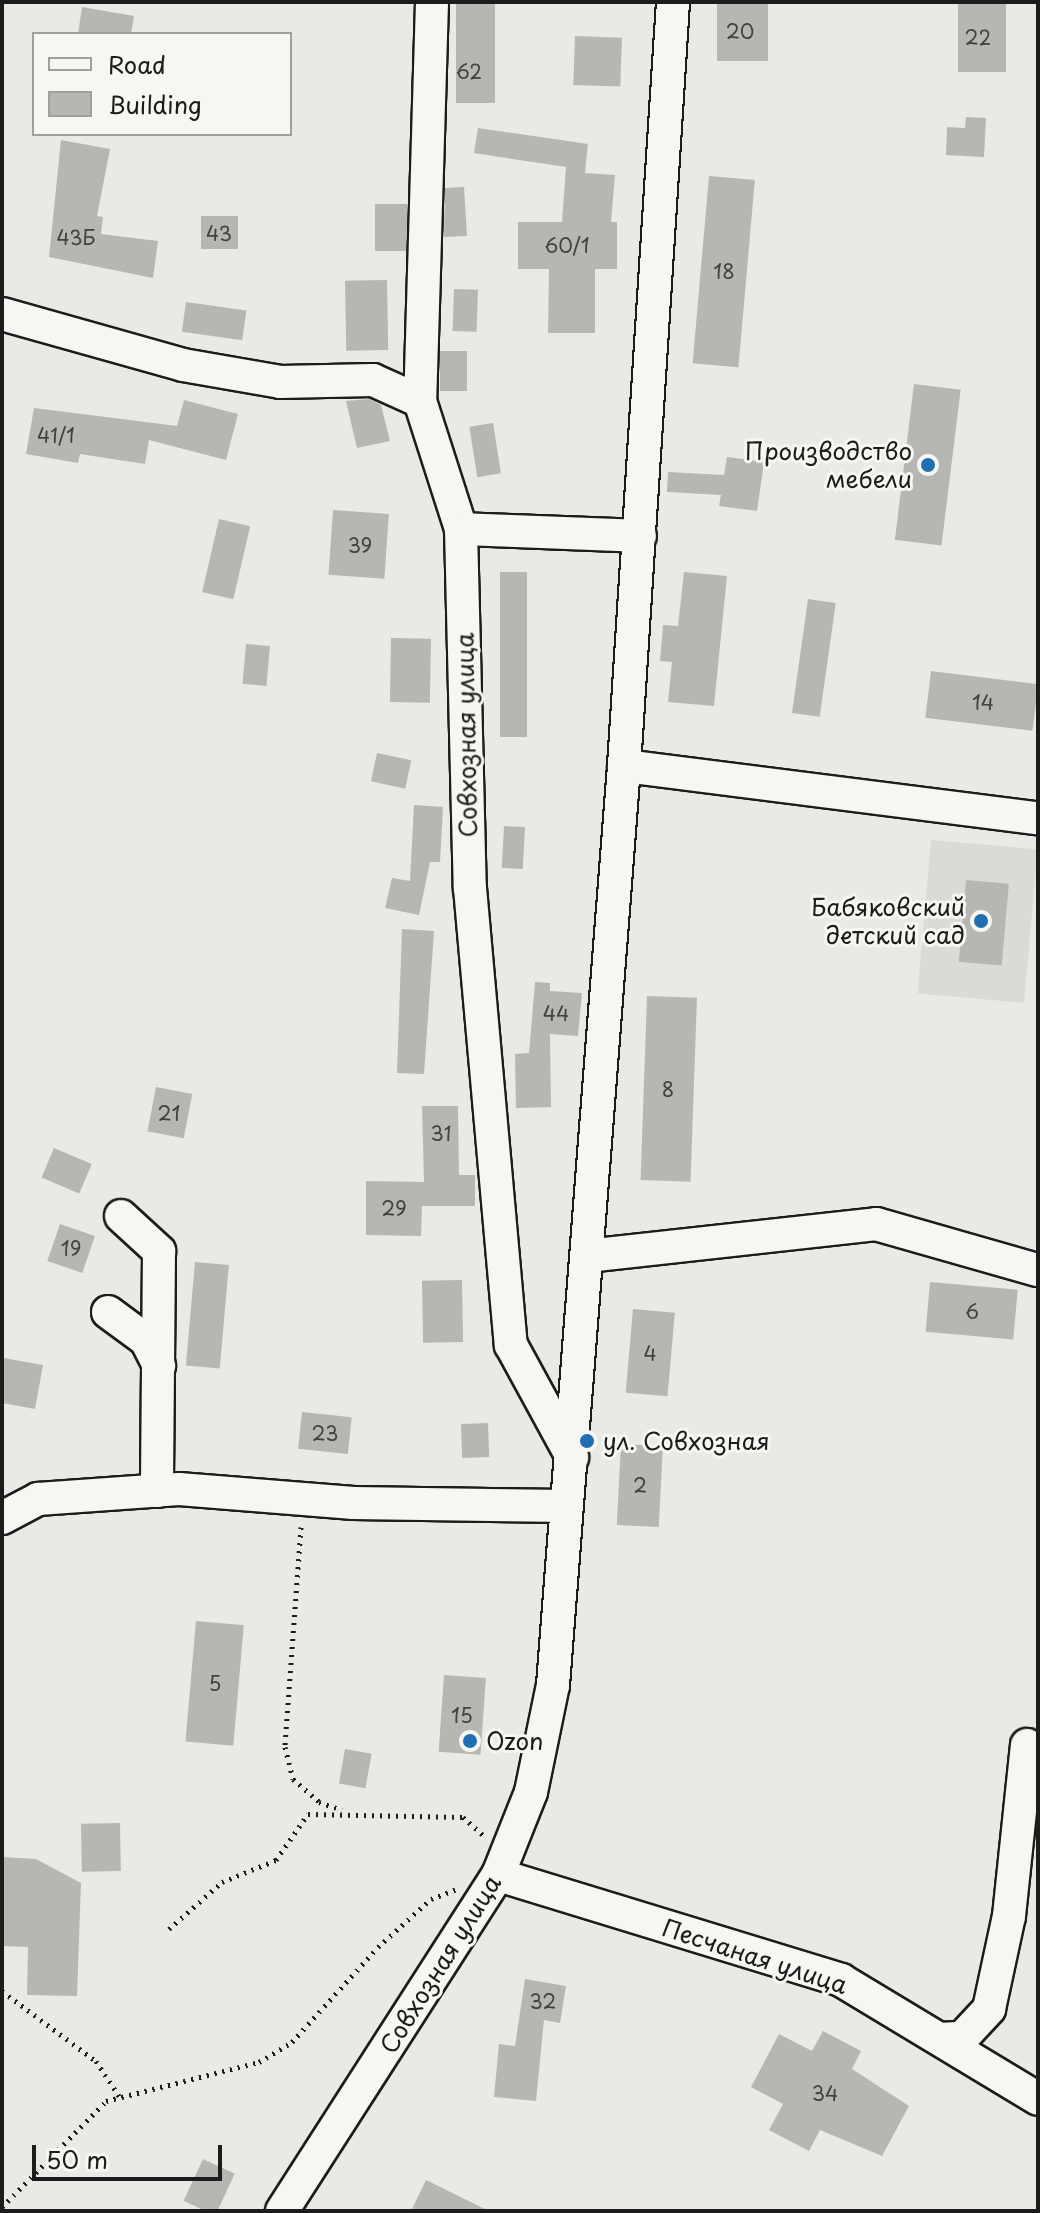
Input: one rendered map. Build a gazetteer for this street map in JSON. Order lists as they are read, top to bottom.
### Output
{
  "streets": {
    "street": ["Совхозная улица", "Песчаная улица"]
  },
  "crossings": [
    ["Совхозная улица", "Песчаная улица"]
  ],
  "places": [
    "Производство мебели",
    "Бабяковский детский сад",
    "ул. Совхозная",
    "Ozon"
  ],
  "house_numbers": [
    "20",
    "22",
    "62",
    "43",
    "43Б",
    "60/1",
    "18",
    "41/1",
    "39",
    "14",
    "44",
    "8",
    "21",
    "31",
    "29",
    "19",
    "6",
    "4",
    "23",
    "2",
    "5",
    "15",
    "32",
    "34"
  ],
  "legend": ["Road", "Building"],
  "scale_bar": "50 m"
}
